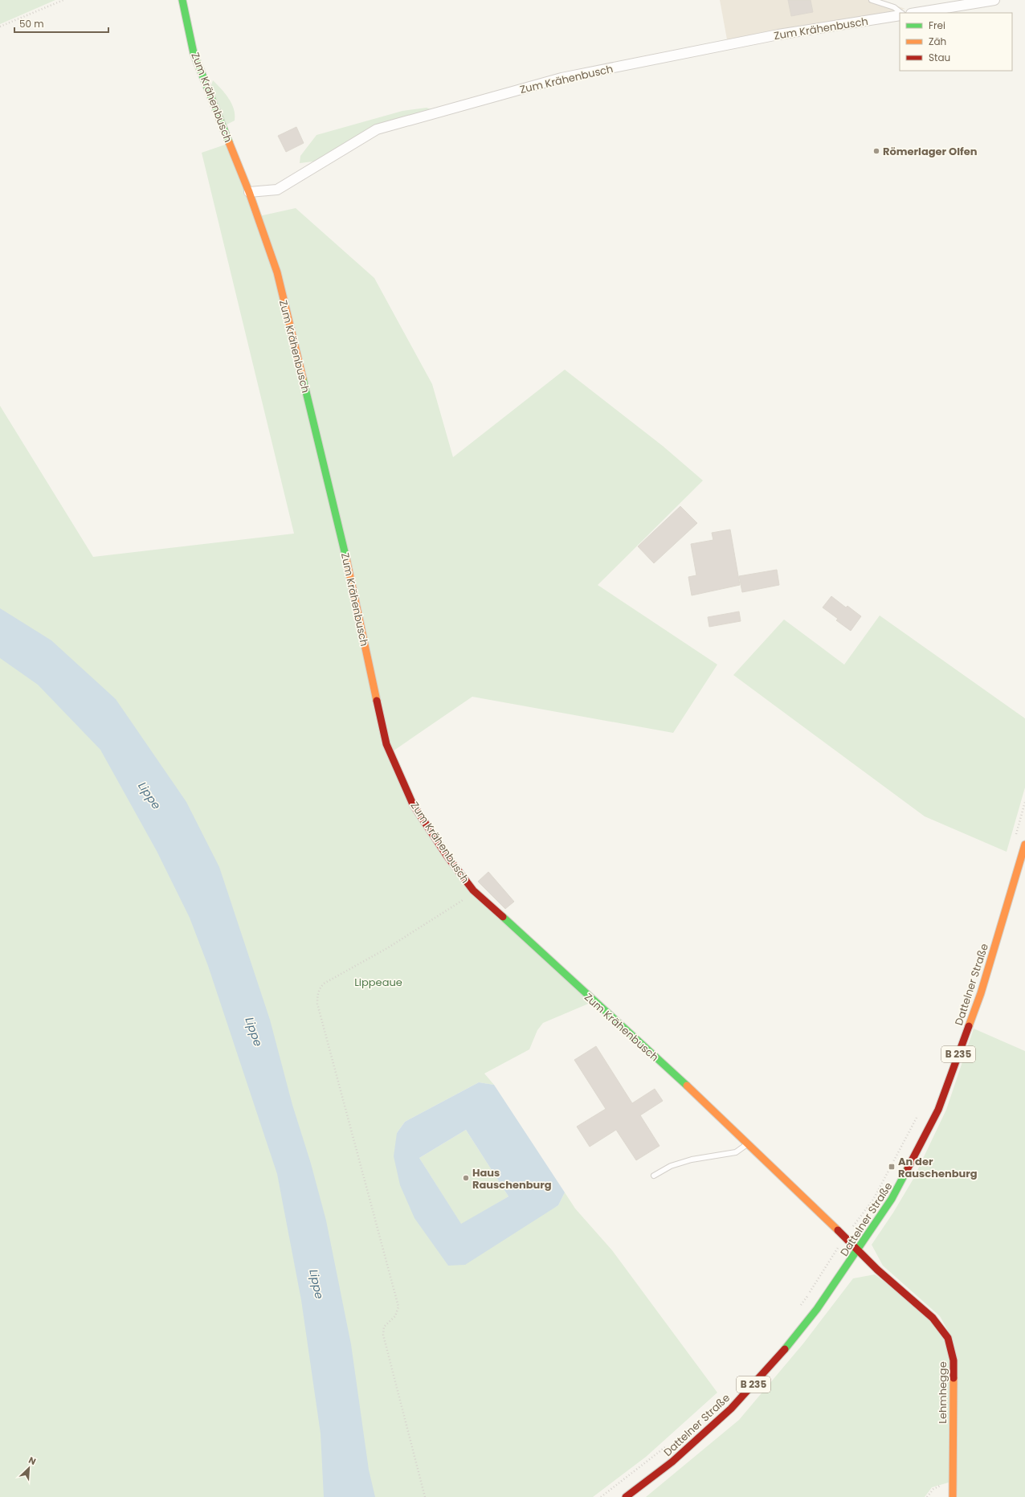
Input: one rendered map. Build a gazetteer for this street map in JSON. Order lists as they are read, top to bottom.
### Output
{
  "streets": {
    "street": [
      "Zum Krähenbusch",
      "Dattelner Straße",
      "B 235",
      "Lehmhegge"
    ]
  },
  "crossings": [
    ["Zum Krähenbusch", "Dattelner Straße"],
    ["Zum Krähenbusch", "Lehmhegge"],
    ["Dattelner Straße", "Lehmhegge"]
  ],
  "water": ["Lippe"],
  "parks": ["Lippeaue"],
  "places": {
    "other": ["Römerlager Olfen", "Haus Rauschenburg"],
    "transit": ["An der Rauschenburg"]
  },
  "legend": ["Frei", "Zäh", "Stau"],
  "scale_bar": "50 m",
  "north": "top right"
}
